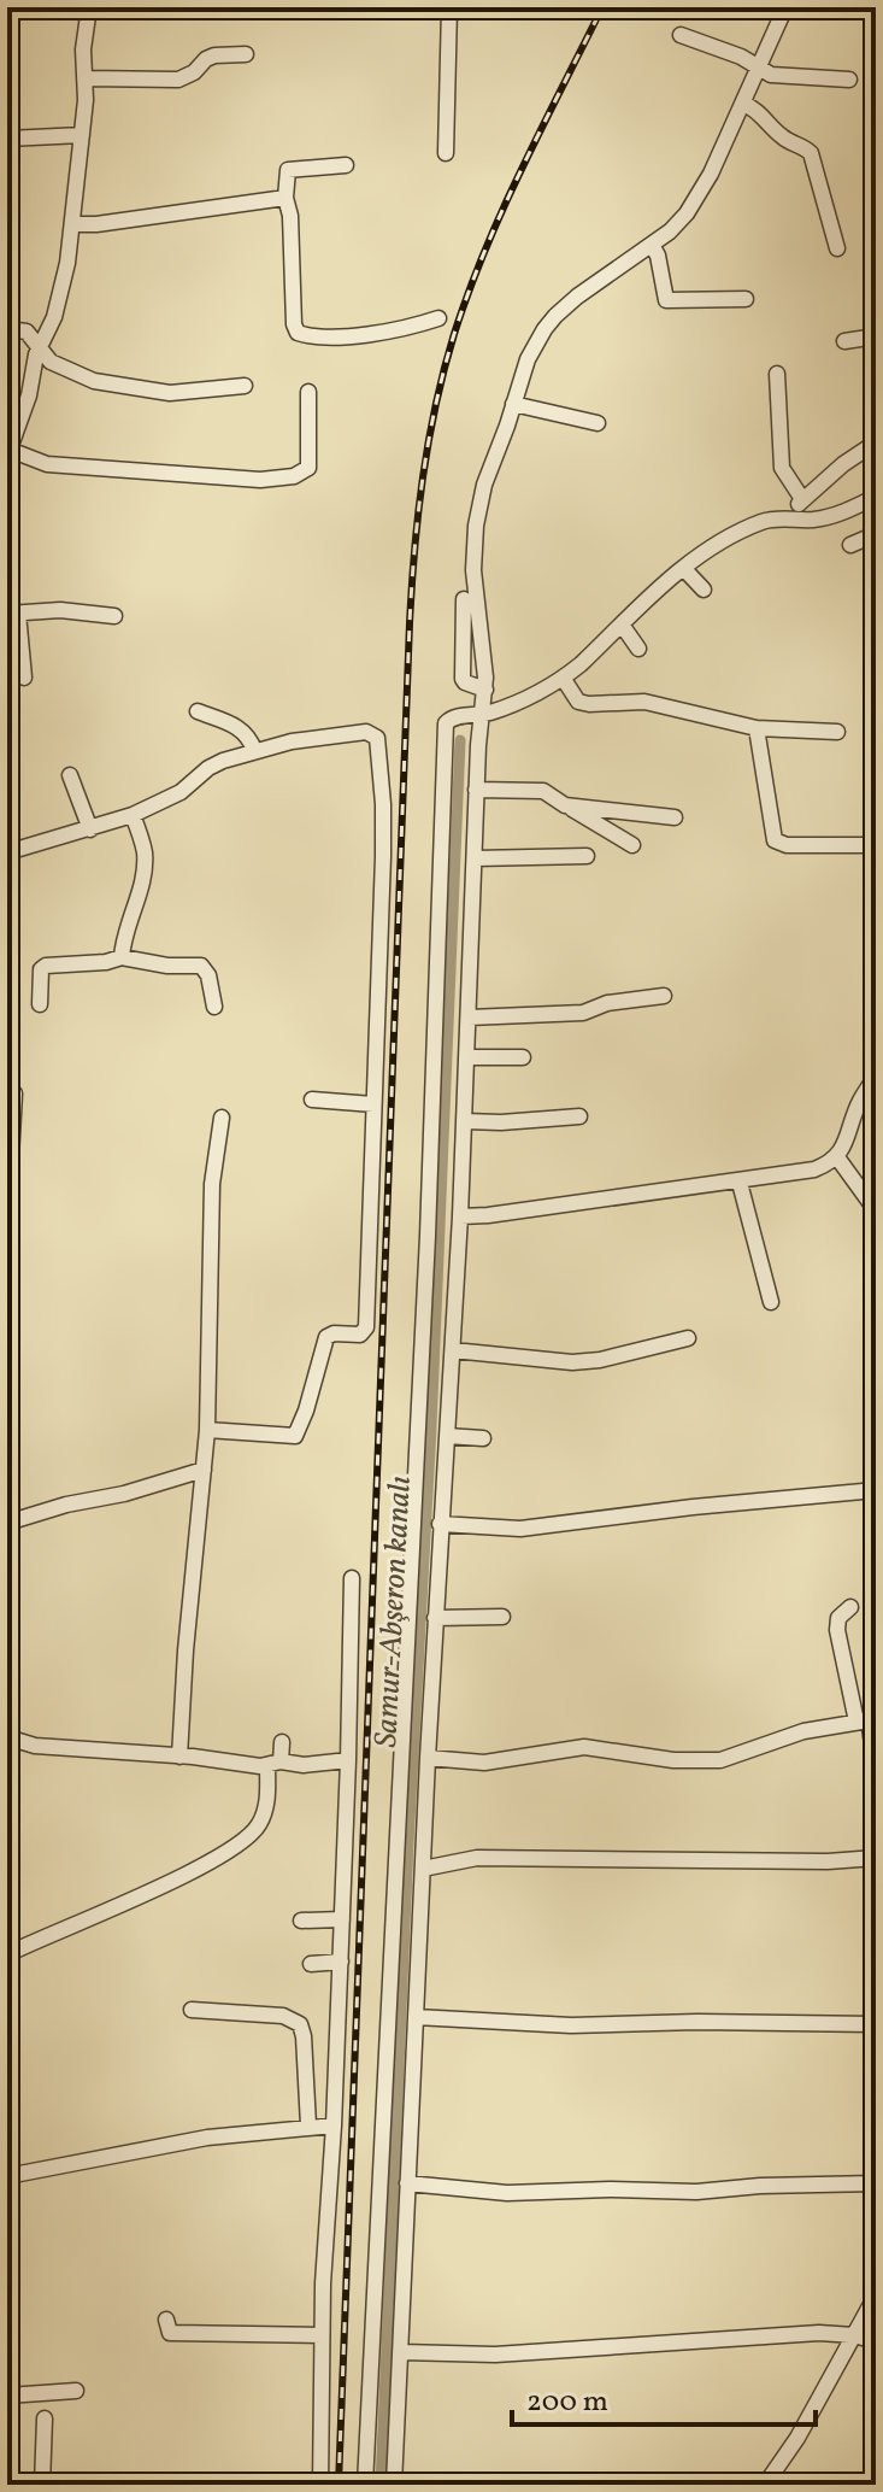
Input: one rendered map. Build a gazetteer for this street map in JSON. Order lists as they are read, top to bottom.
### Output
{
  "water": ["Samur-Abşeron kanalı"],
  "scale_bar": "200 m"
}
